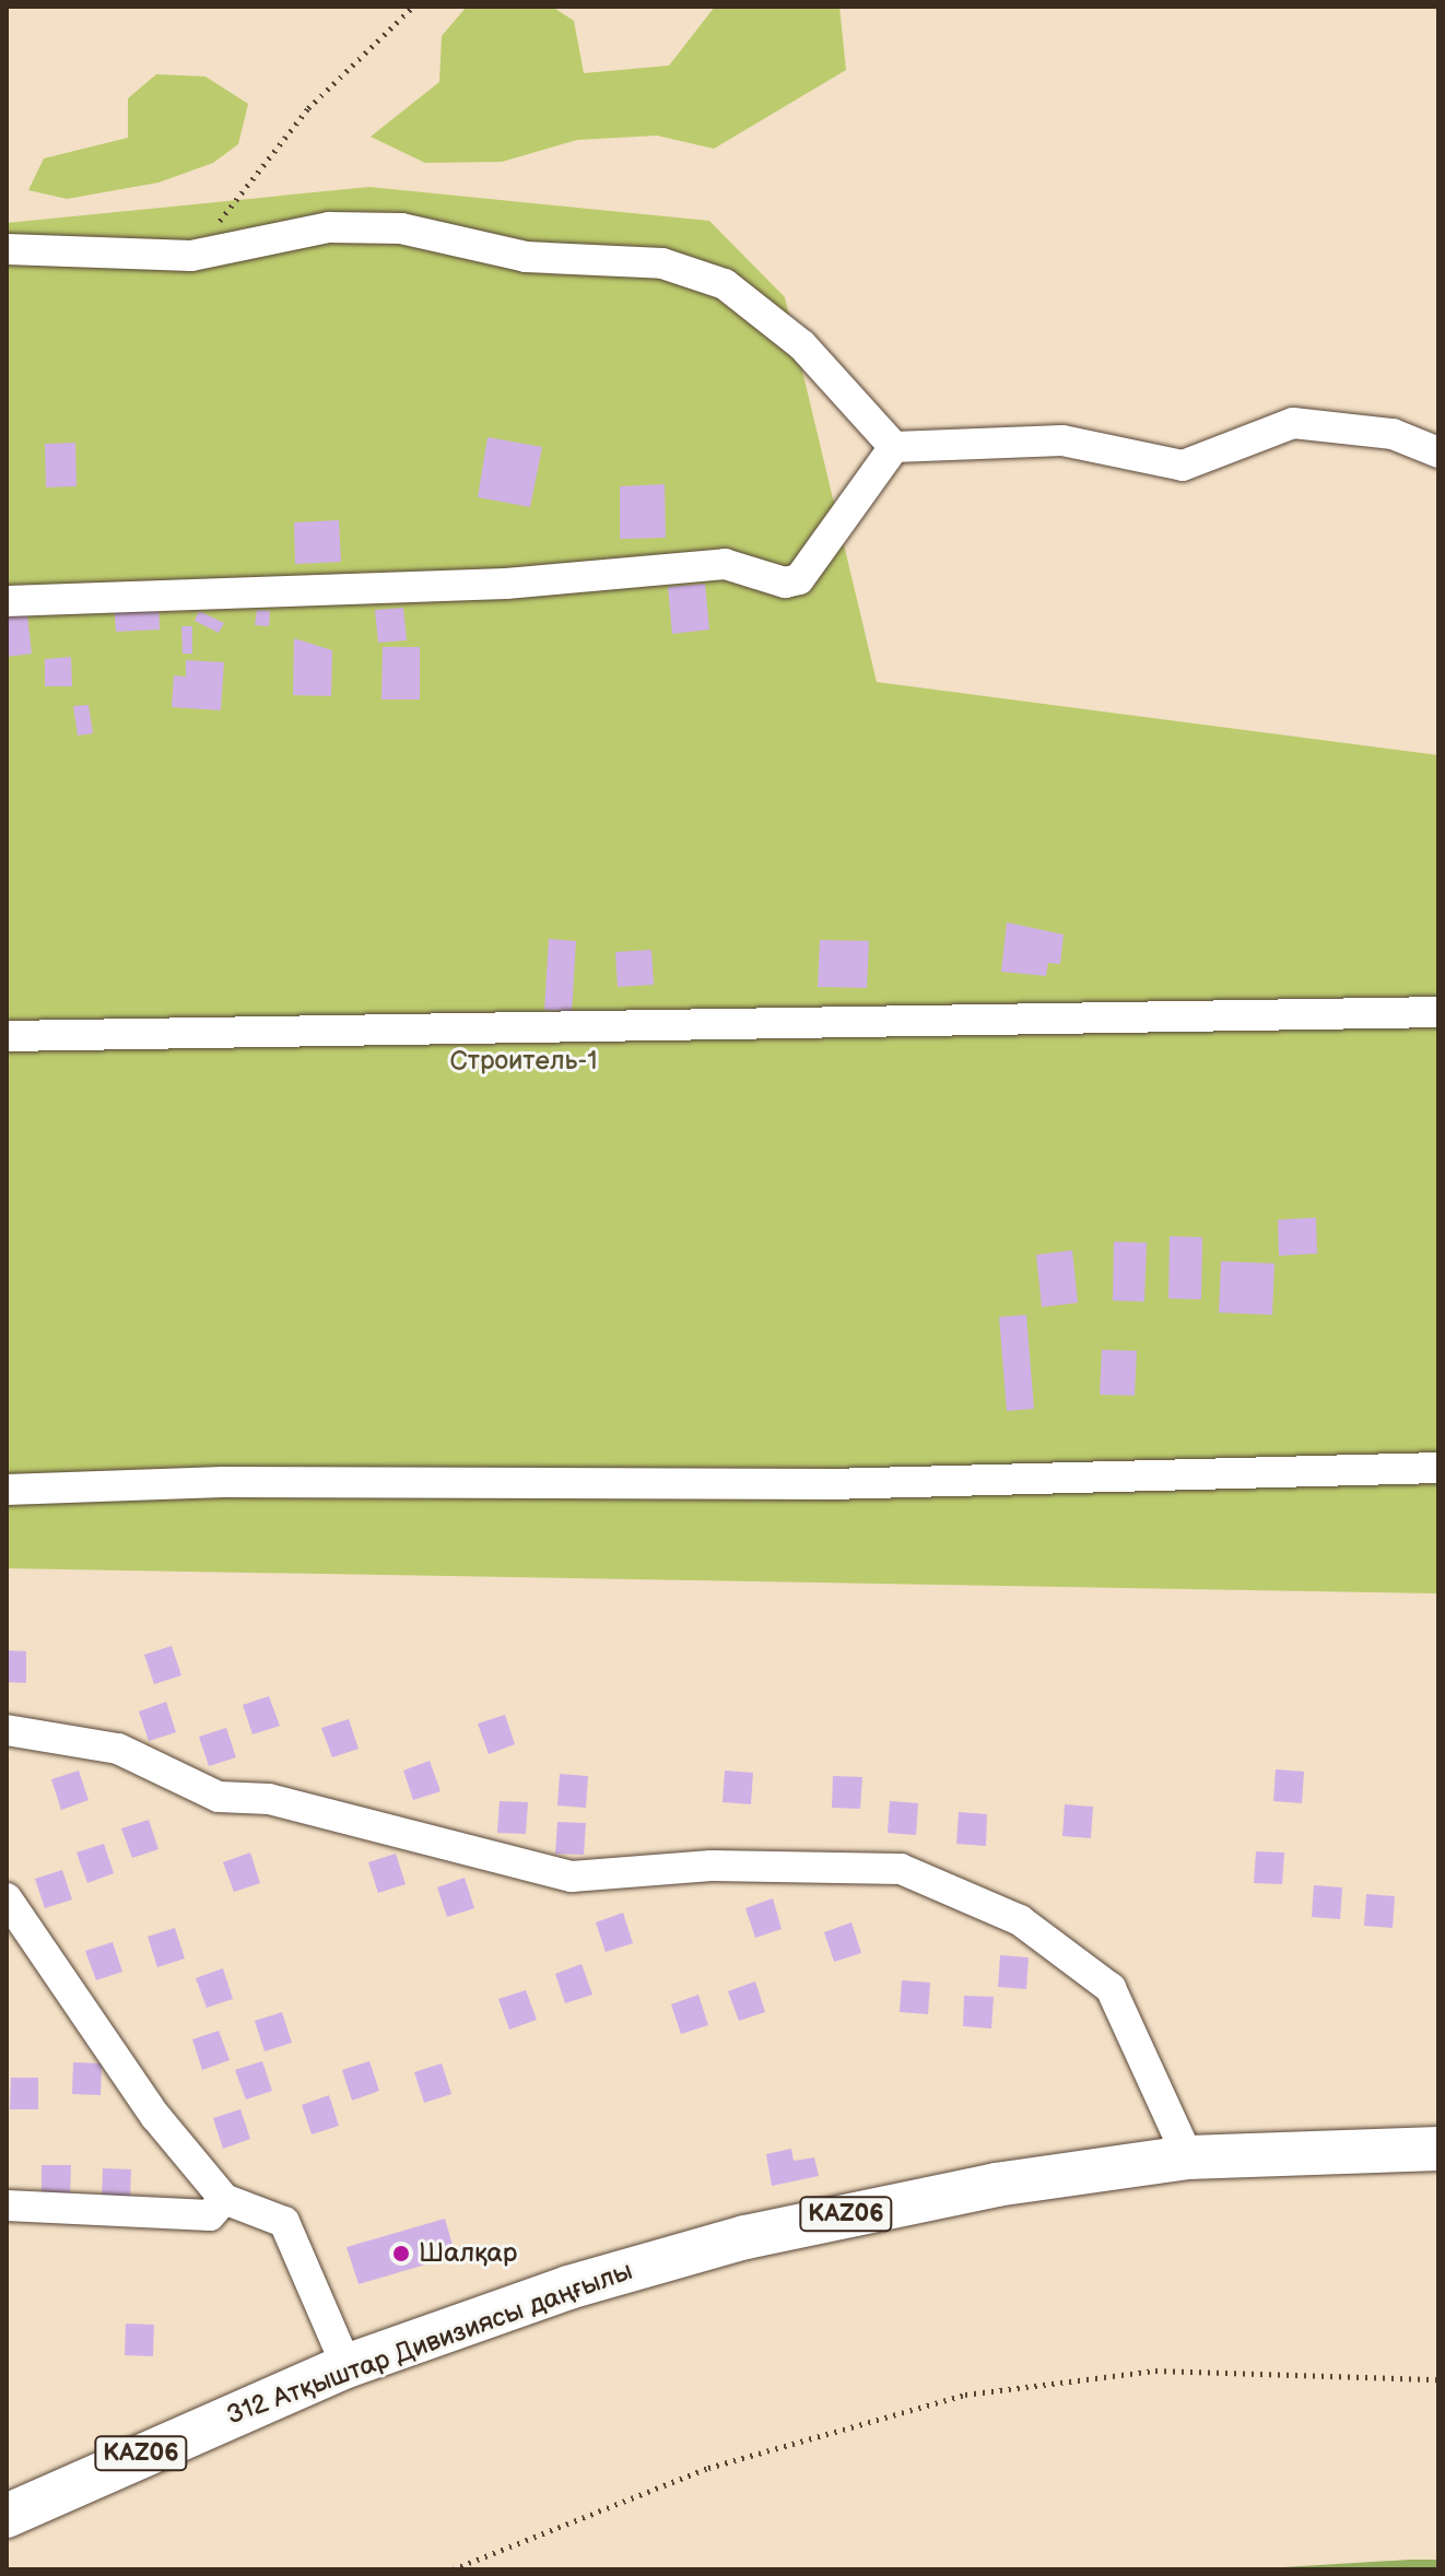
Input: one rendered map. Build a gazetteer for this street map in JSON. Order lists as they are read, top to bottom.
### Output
{
  "streets": {
    "highway": ["KАZ06", "312 Атқыштар Дивизиясы даңғылы"]
  },
  "parks": ["Строитель-1"],
  "places": ["Шалқар"]
}
